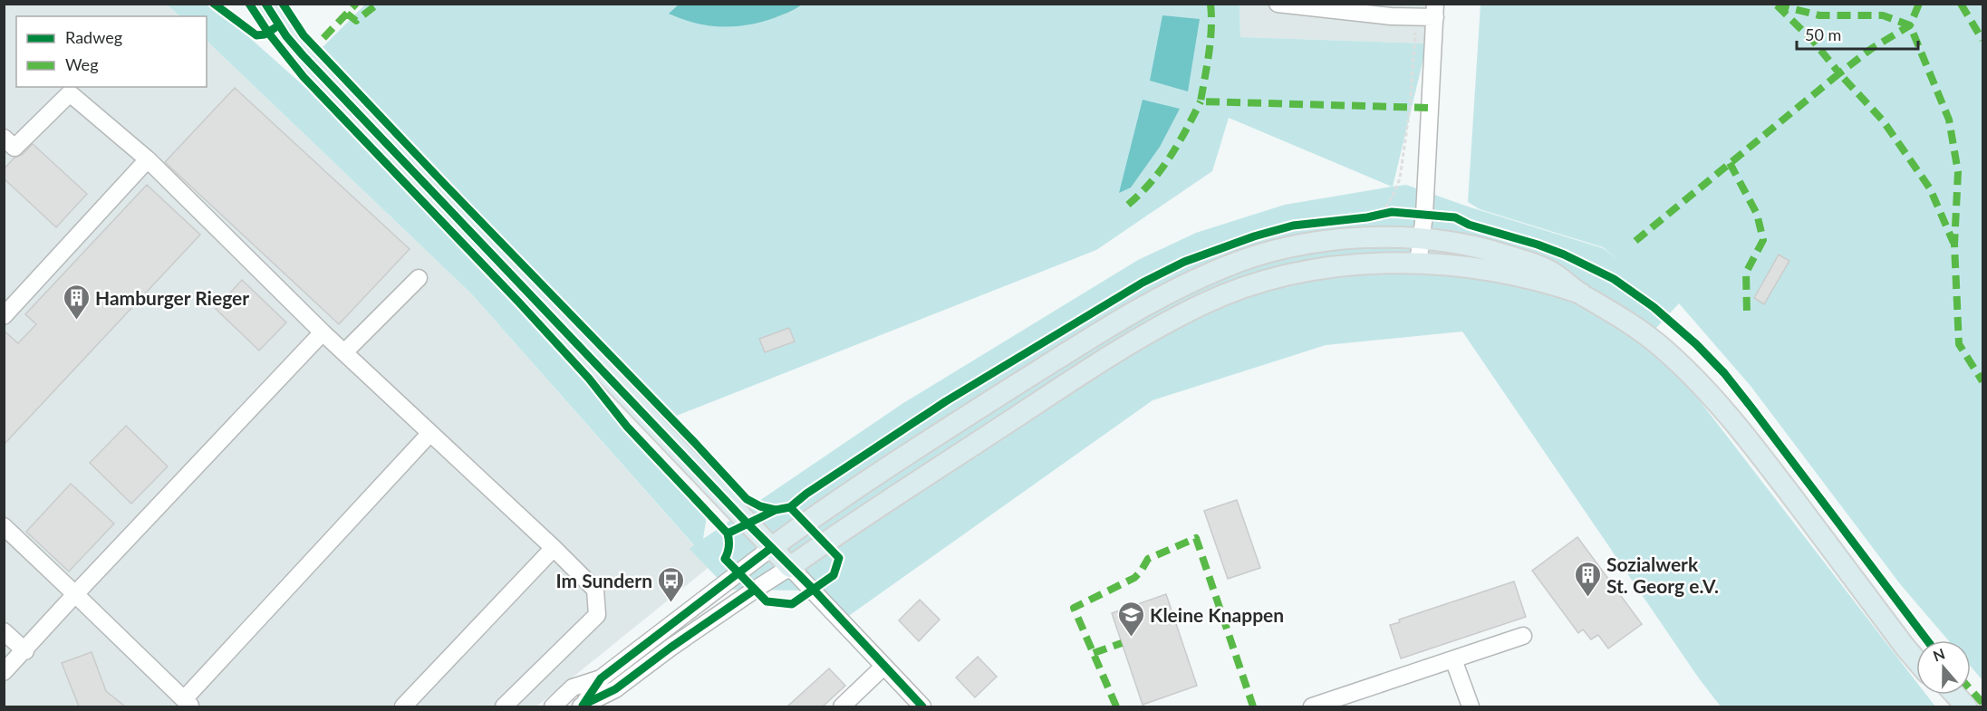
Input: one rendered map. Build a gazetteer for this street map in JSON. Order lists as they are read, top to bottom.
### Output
{
  "places": {
    "building": ["Hamburger Rieger", "Sozialwerk St. Georg e.V."],
    "bus stop": ["Im Sundern"],
    "school or university": ["Kleine Knappen"]
  },
  "legend": ["Radweg", "Weg"],
  "scale_bar": "50 m",
  "north": "top"
}
